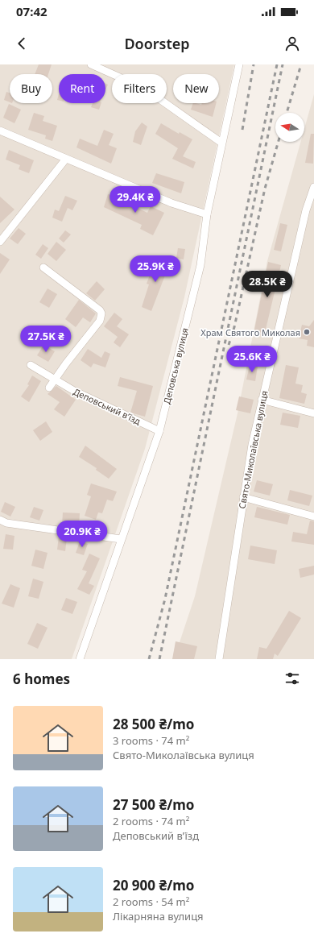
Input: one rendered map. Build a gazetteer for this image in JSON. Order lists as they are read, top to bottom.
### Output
{
  "streets": {
    "street": ["Деповська вулиця", "Деповський в’їзд", "Свято-Миколаївська вулиця"]
  },
  "crossings": [
    ["Деповська вулиця", "Деповський в’їзд"]
  ],
  "places": ["Храм Святого Миколая"],
  "north": "left",
  "page": {
    "status": "07:42",
    "header": "Doorstep",
    "chip": [
      "Buy",
      "Rent",
      "Filters",
      "New"
    ],
    "price": [
      "29.4K ₴",
      "25.9K ₴",
      "28.5K ₴",
      "27.5K ₴",
      "25.6K ₴",
      "20.9K ₴"
    ],
    "heading": "6 homes",
    "list": [
      {
        "name": "28 500 ₴/mo",
        "note": "3 rooms · 74 m² · Свято-Миколаївська вулиця"
      },
      {
        "name": "27 500 ₴/mo",
        "note": "2 rooms · 74 m² · Деповський в’їзд"
      },
      {
        "name": "20 900 ₴/mo",
        "note": "2 rooms · 54 m² · Лікарняна вулиця"
      }
    ]
  }
}
